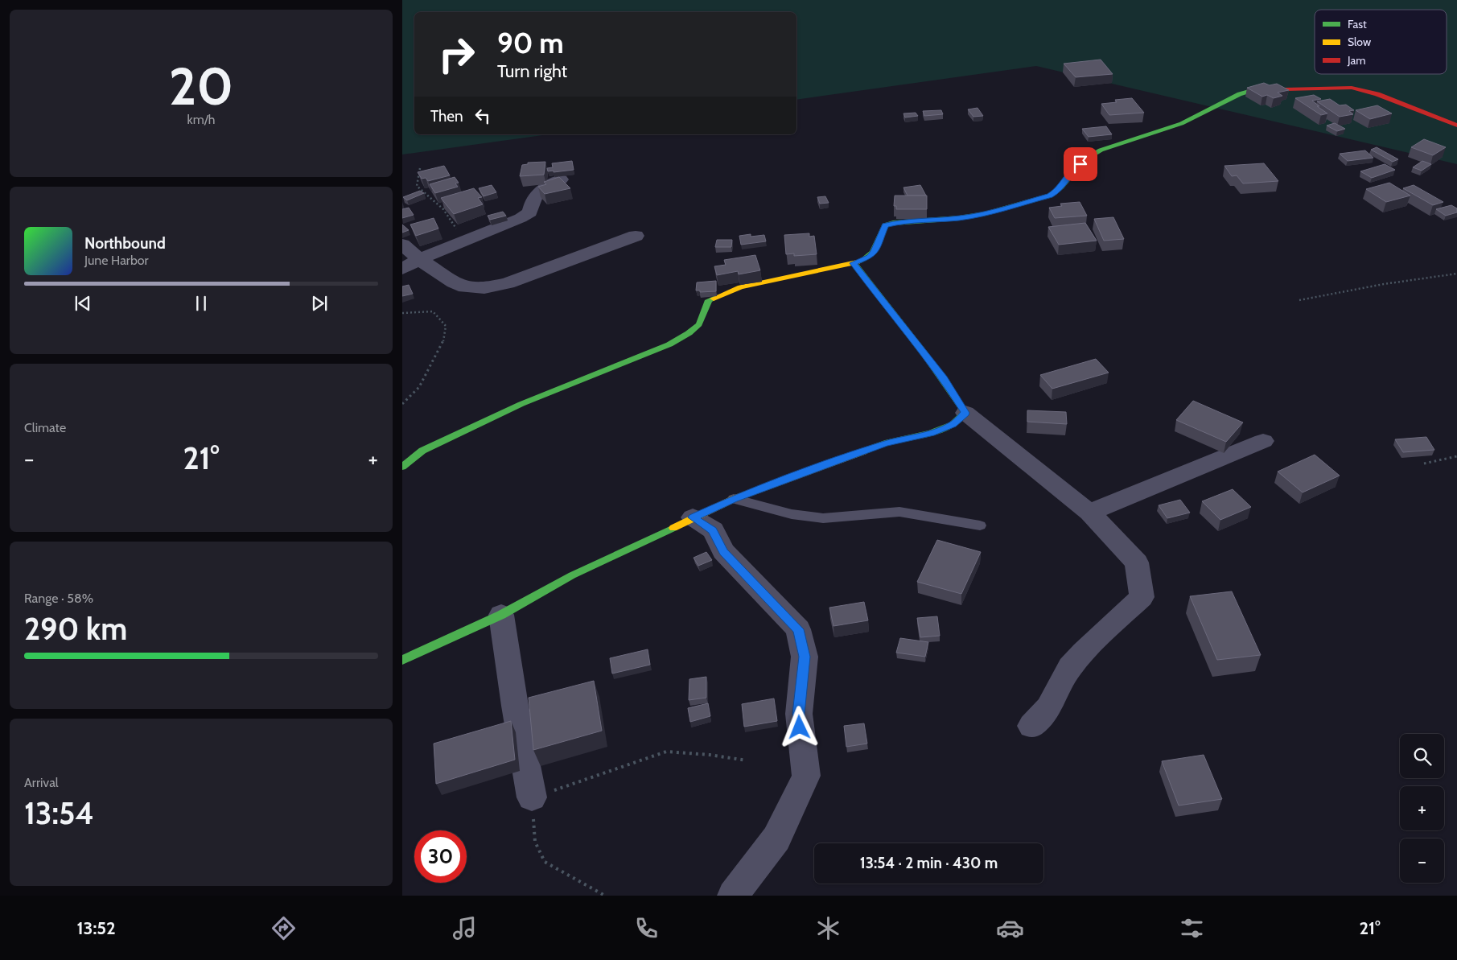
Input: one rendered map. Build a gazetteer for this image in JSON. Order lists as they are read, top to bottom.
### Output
{
  "legend": ["Fast", "Slow", "Jam"],
  "page": {
    "tile": [
      ["20", "km/h"],
      "Climate",
      ["Range · 58%", "290 km"],
      ["Arrival", "13:54"]
    ],
    "turn": ["90 m", "Turn right"],
    "then": "Then",
    "song": ["Northbound", "June Harbor"],
    "heat": ["−", "21°", "+"],
    "map_buttons": ["+", "−"],
    "limit": "30",
    "trip": "13:54 · 2 min · 430 m",
    "tabs": ["13:52", "21°"]
  }
}
